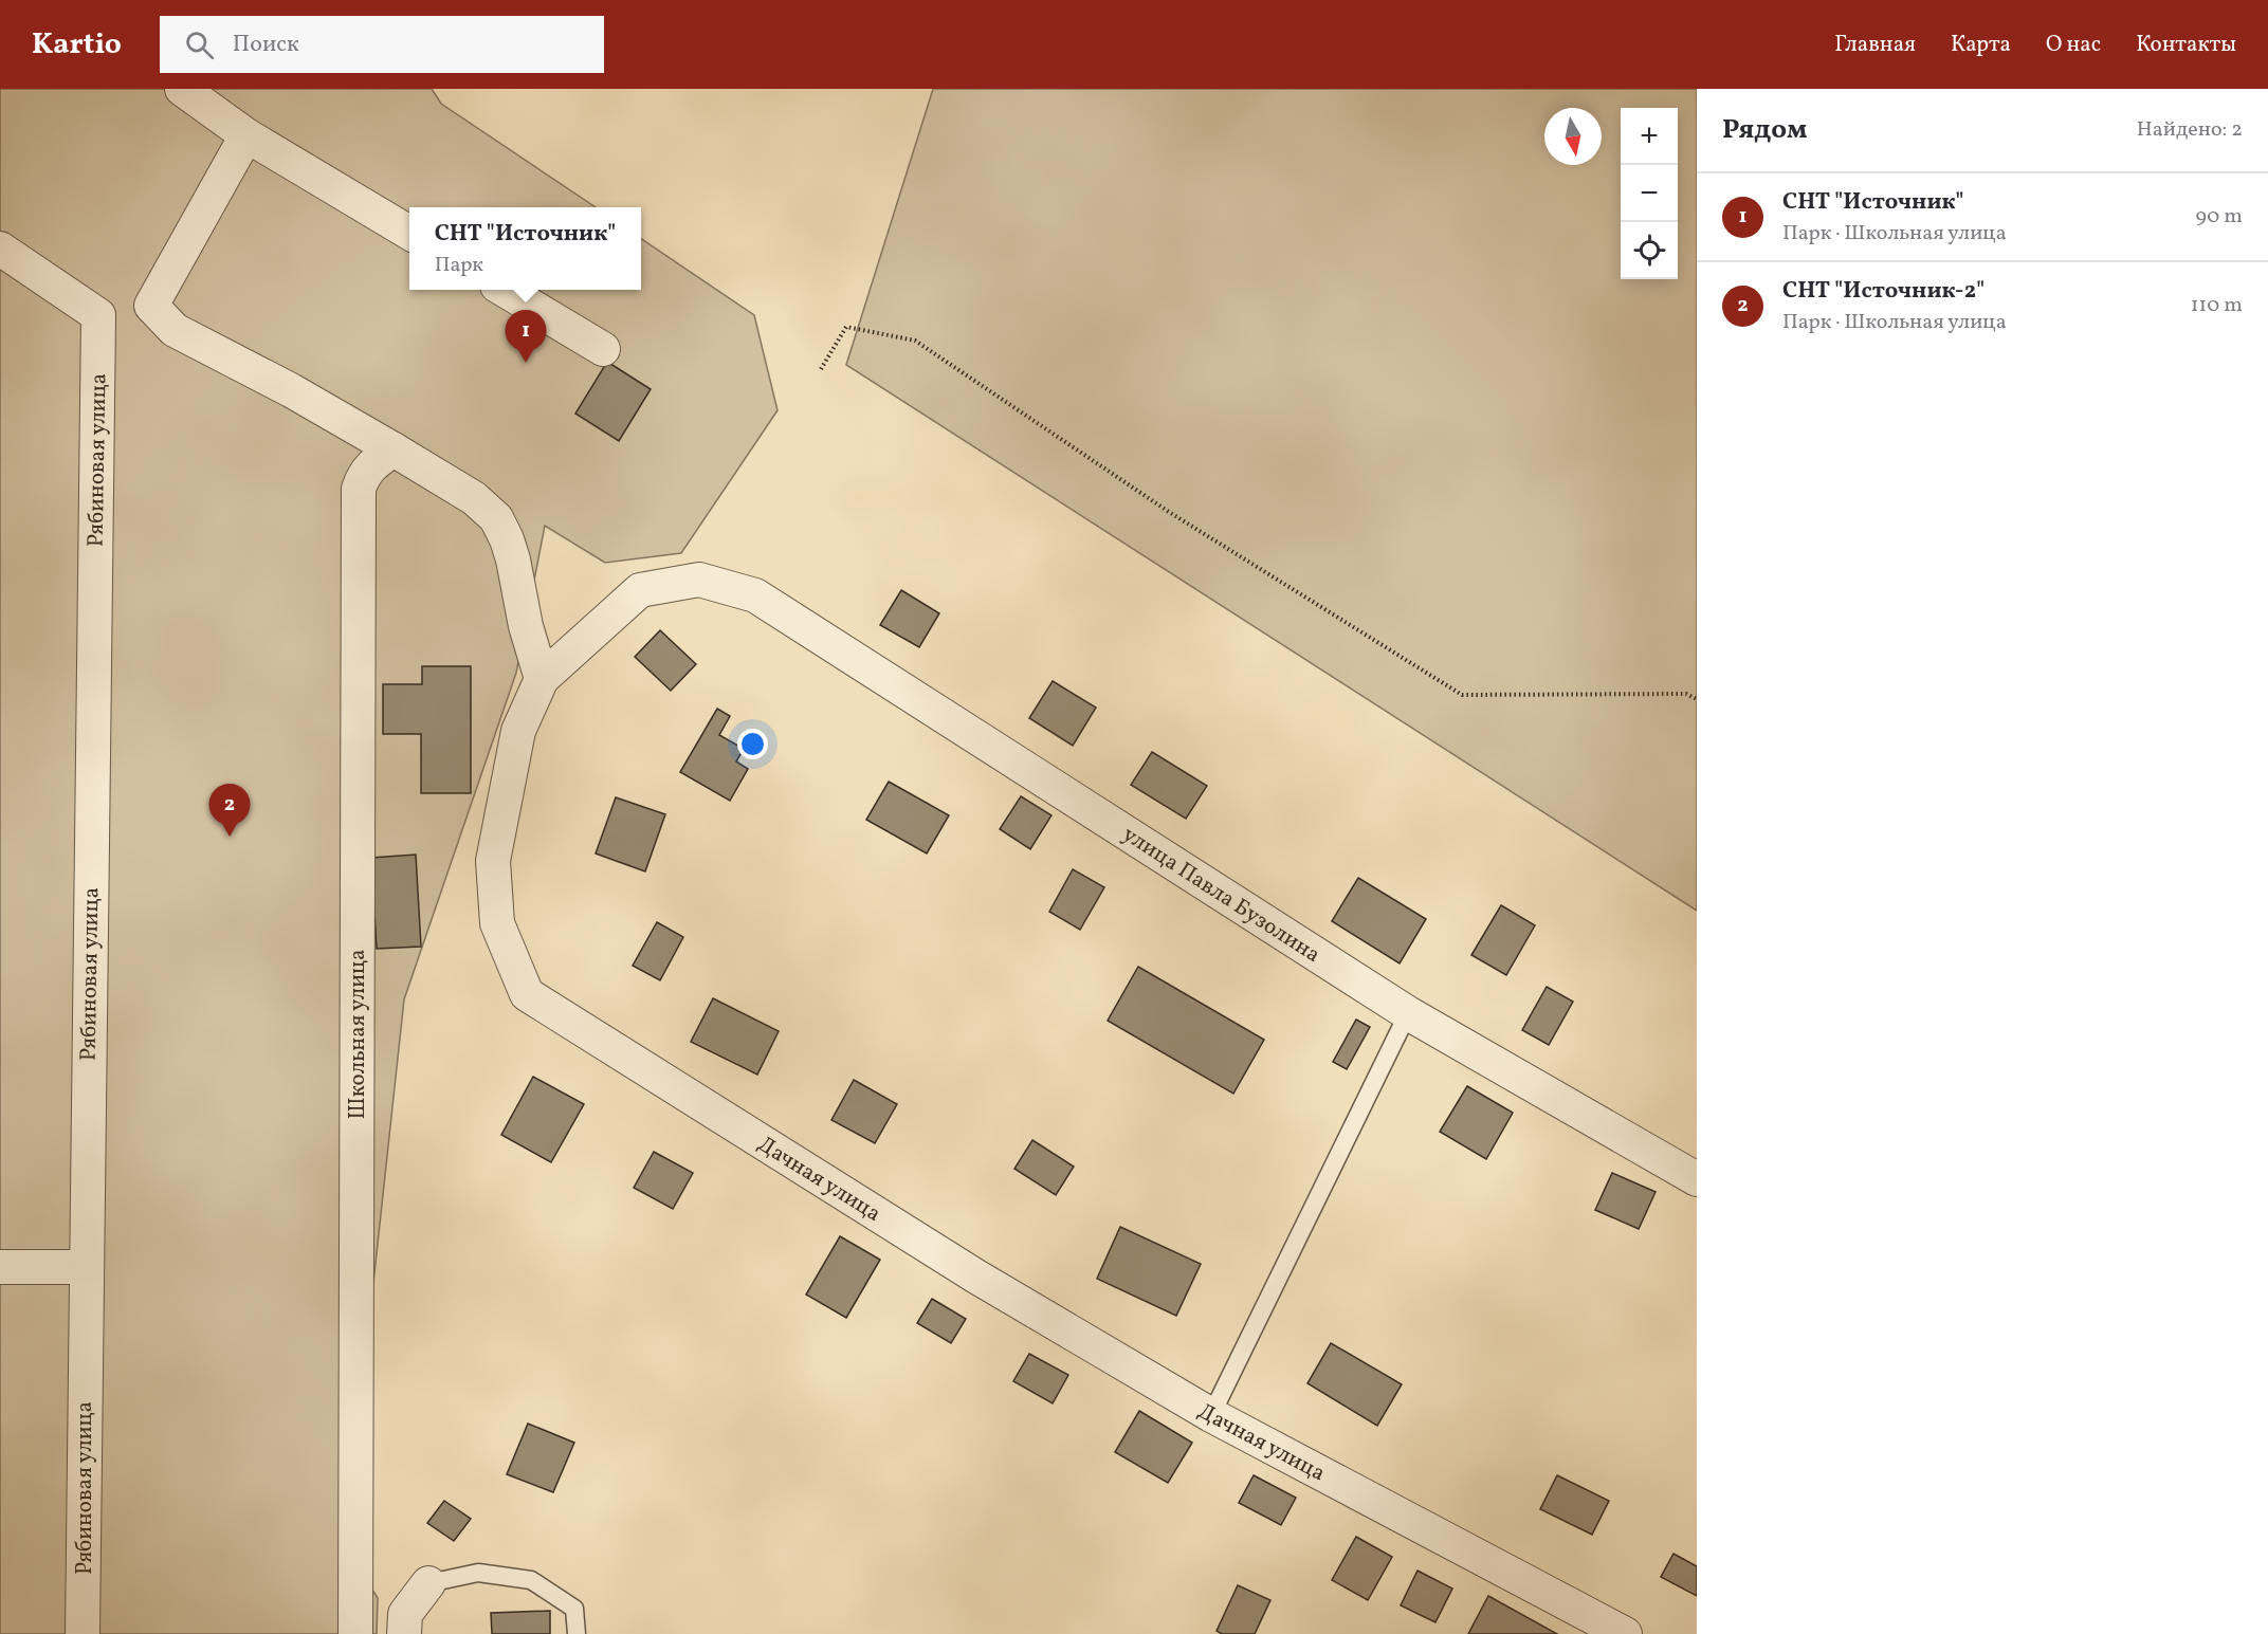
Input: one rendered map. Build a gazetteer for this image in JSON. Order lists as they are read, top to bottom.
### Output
{
  "streets": {
    "street": [
      "Рябиновая улица",
      "улица Павла Бузолина",
      "Школьная улица",
      "Дачная улица"
    ]
  },
  "crossings": [
    ["улица Павла Бузолина", "Дачная улица"]
  ],
  "north": "bottom",
  "page": {
    "header": "Kartio",
    "search": "Поиск",
    "nav": [
      "Главная",
      "Карта",
      "О нас",
      "Контакты"
    ],
    "heading": ["Рядом", "Найдено: 2"],
    "map_buttons": ["+", "−"],
    "list": [
      {
        "mark": "1",
        "name": "СНТ \"Источник\"",
        "note": "Парк · Школьная улица",
        "value": "90 m"
      },
      {
        "mark": "2",
        "name": "СНТ \"Источник-2\"",
        "note": "Парк · Школьная улица",
        "value": "110 m"
      }
    ],
    "popup": ["СНТ \"Источник\"", "Парк"],
    "pins": ["1", "2"]
  }
}
